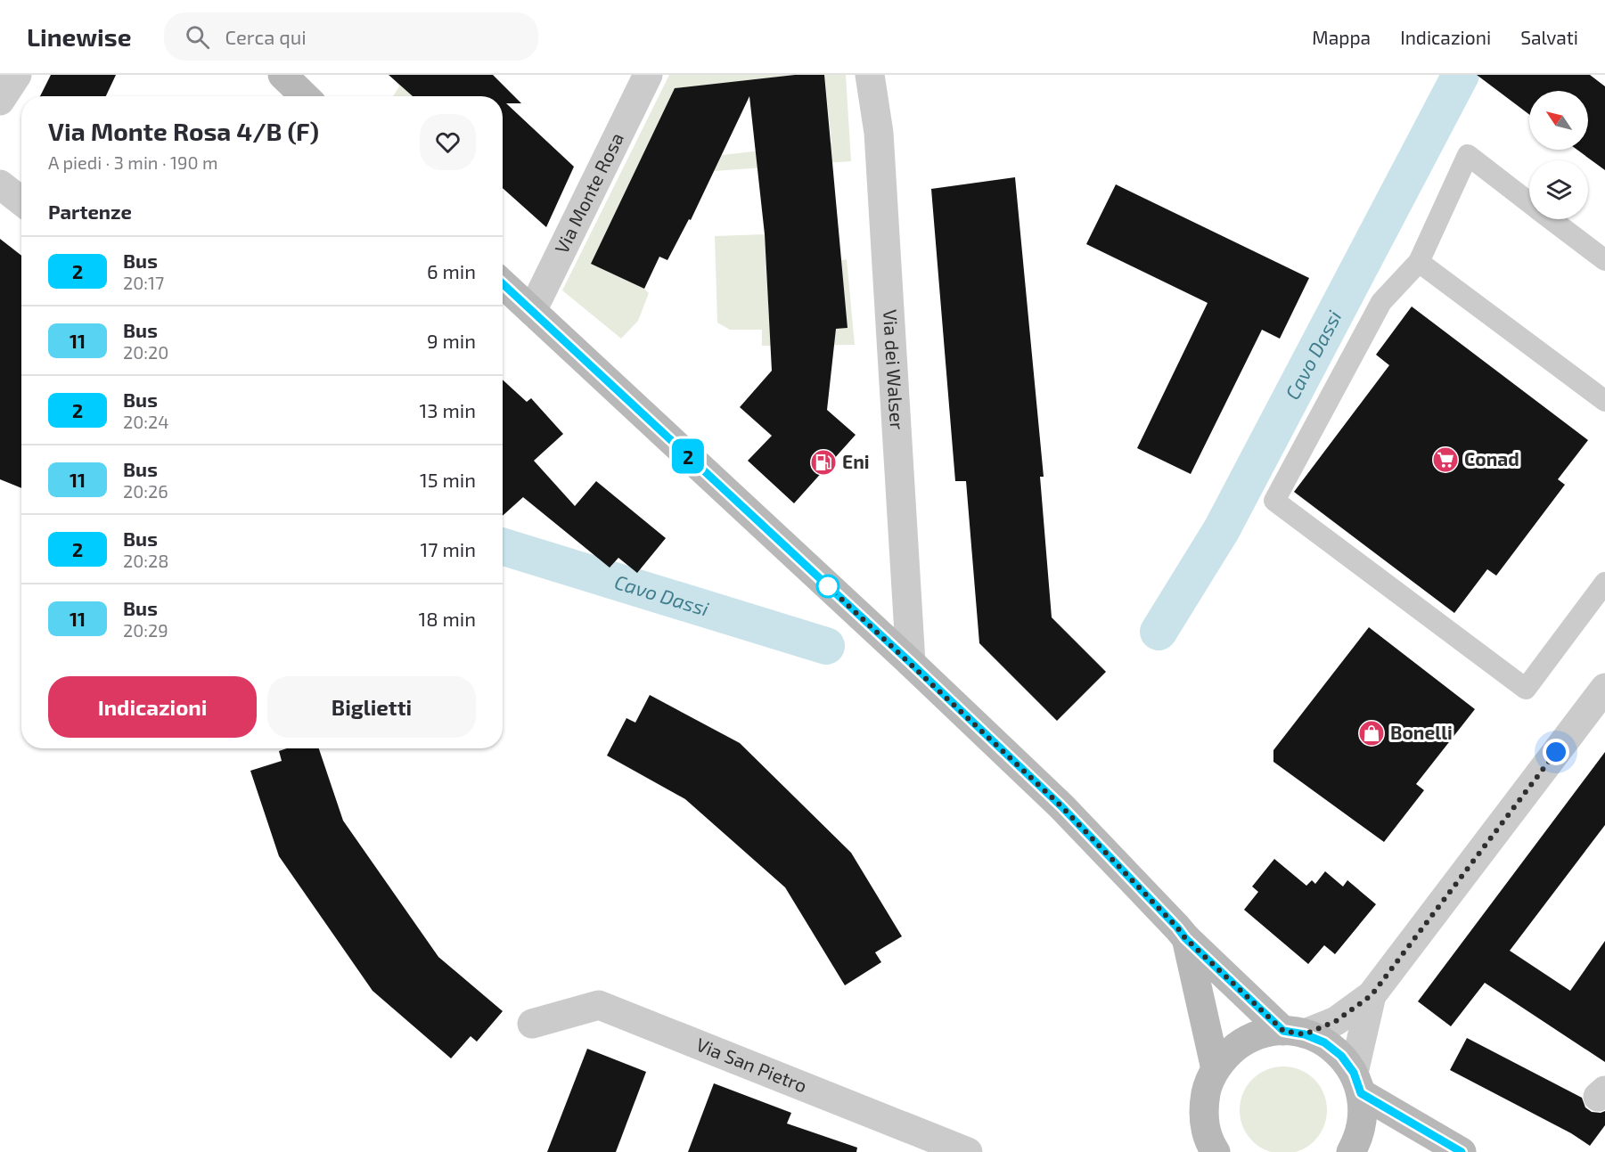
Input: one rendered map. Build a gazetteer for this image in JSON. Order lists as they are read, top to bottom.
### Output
{
  "streets": {
    "street": ["Via Monte Rosa", "Via dei Walser", "Via San Pietro"]
  },
  "water": ["Cavo Dassi"],
  "places": {
    "supermarket": ["Conad"],
    "fuel station": ["Eni"],
    "shop": ["Bonelli"]
  },
  "lines": ["bus line 2"],
  "north": "top left",
  "page": {
    "header": "Linewise",
    "search": "Cerca qui",
    "nav": ["Mappa", "Indicazioni", "Salvati"],
    "on_map": "2",
    "heading": [
      ["Via Monte Rosa 4/B (F)", "A piedi · 3 min · 190 m"],
      "Partenze"
    ],
    "list": [
      {
        "mark": "2",
        "name": "Bus",
        "note": "20:17",
        "value": "6 min"
      },
      {
        "mark": "11",
        "name": "Bus",
        "note": "20:20",
        "value": "9 min"
      },
      {
        "mark": "2",
        "name": "Bus",
        "note": "20:24",
        "value": "13 min"
      },
      {
        "mark": "11",
        "name": "Bus",
        "note": "20:26",
        "value": "15 min"
      },
      {
        "mark": "2",
        "name": "Bus",
        "note": "20:28",
        "value": "17 min"
      },
      {
        "mark": "11",
        "name": "Bus",
        "note": "20:29",
        "value": "18 min"
      }
    ],
    "buttons": ["Indicazioni", "Biglietti"]
  }
}
